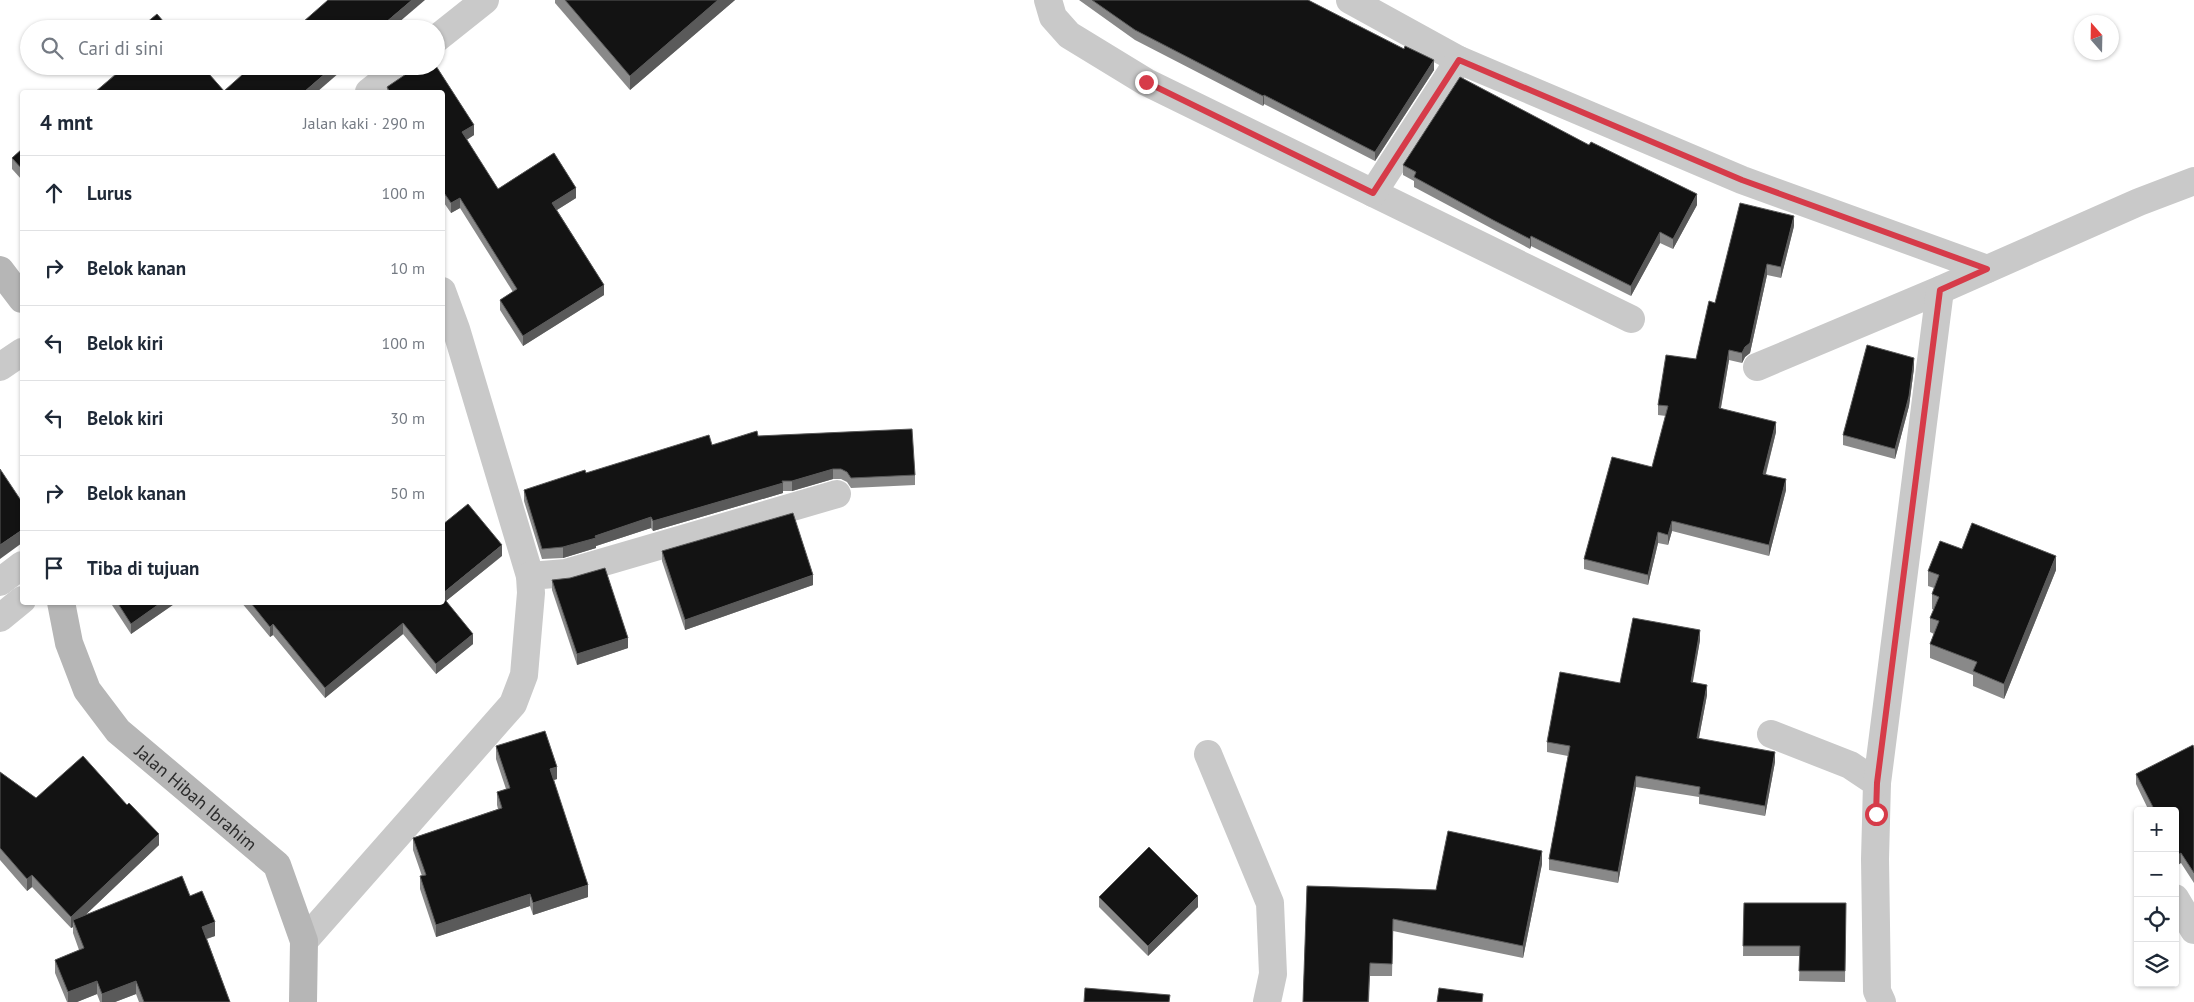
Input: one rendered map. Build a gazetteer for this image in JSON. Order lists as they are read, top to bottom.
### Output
{
  "streets": {
    "street": ["Jalan Hibah Ibrahim"]
  },
  "north": "top",
  "page": {
    "search": "Cari di sini",
    "heading": ["4 mnt", "Jalan kaki · 290 m"],
    "list": [
      ["Lurus", "100 m"],
      ["Belok kanan", "10 m"],
      ["Belok kiri", "100 m"],
      ["Belok kiri", "30 m"],
      ["Belok kanan", "50 m"],
      "Tiba di tujuan"
    ],
    "map_buttons": ["+", "−"]
  }
}
